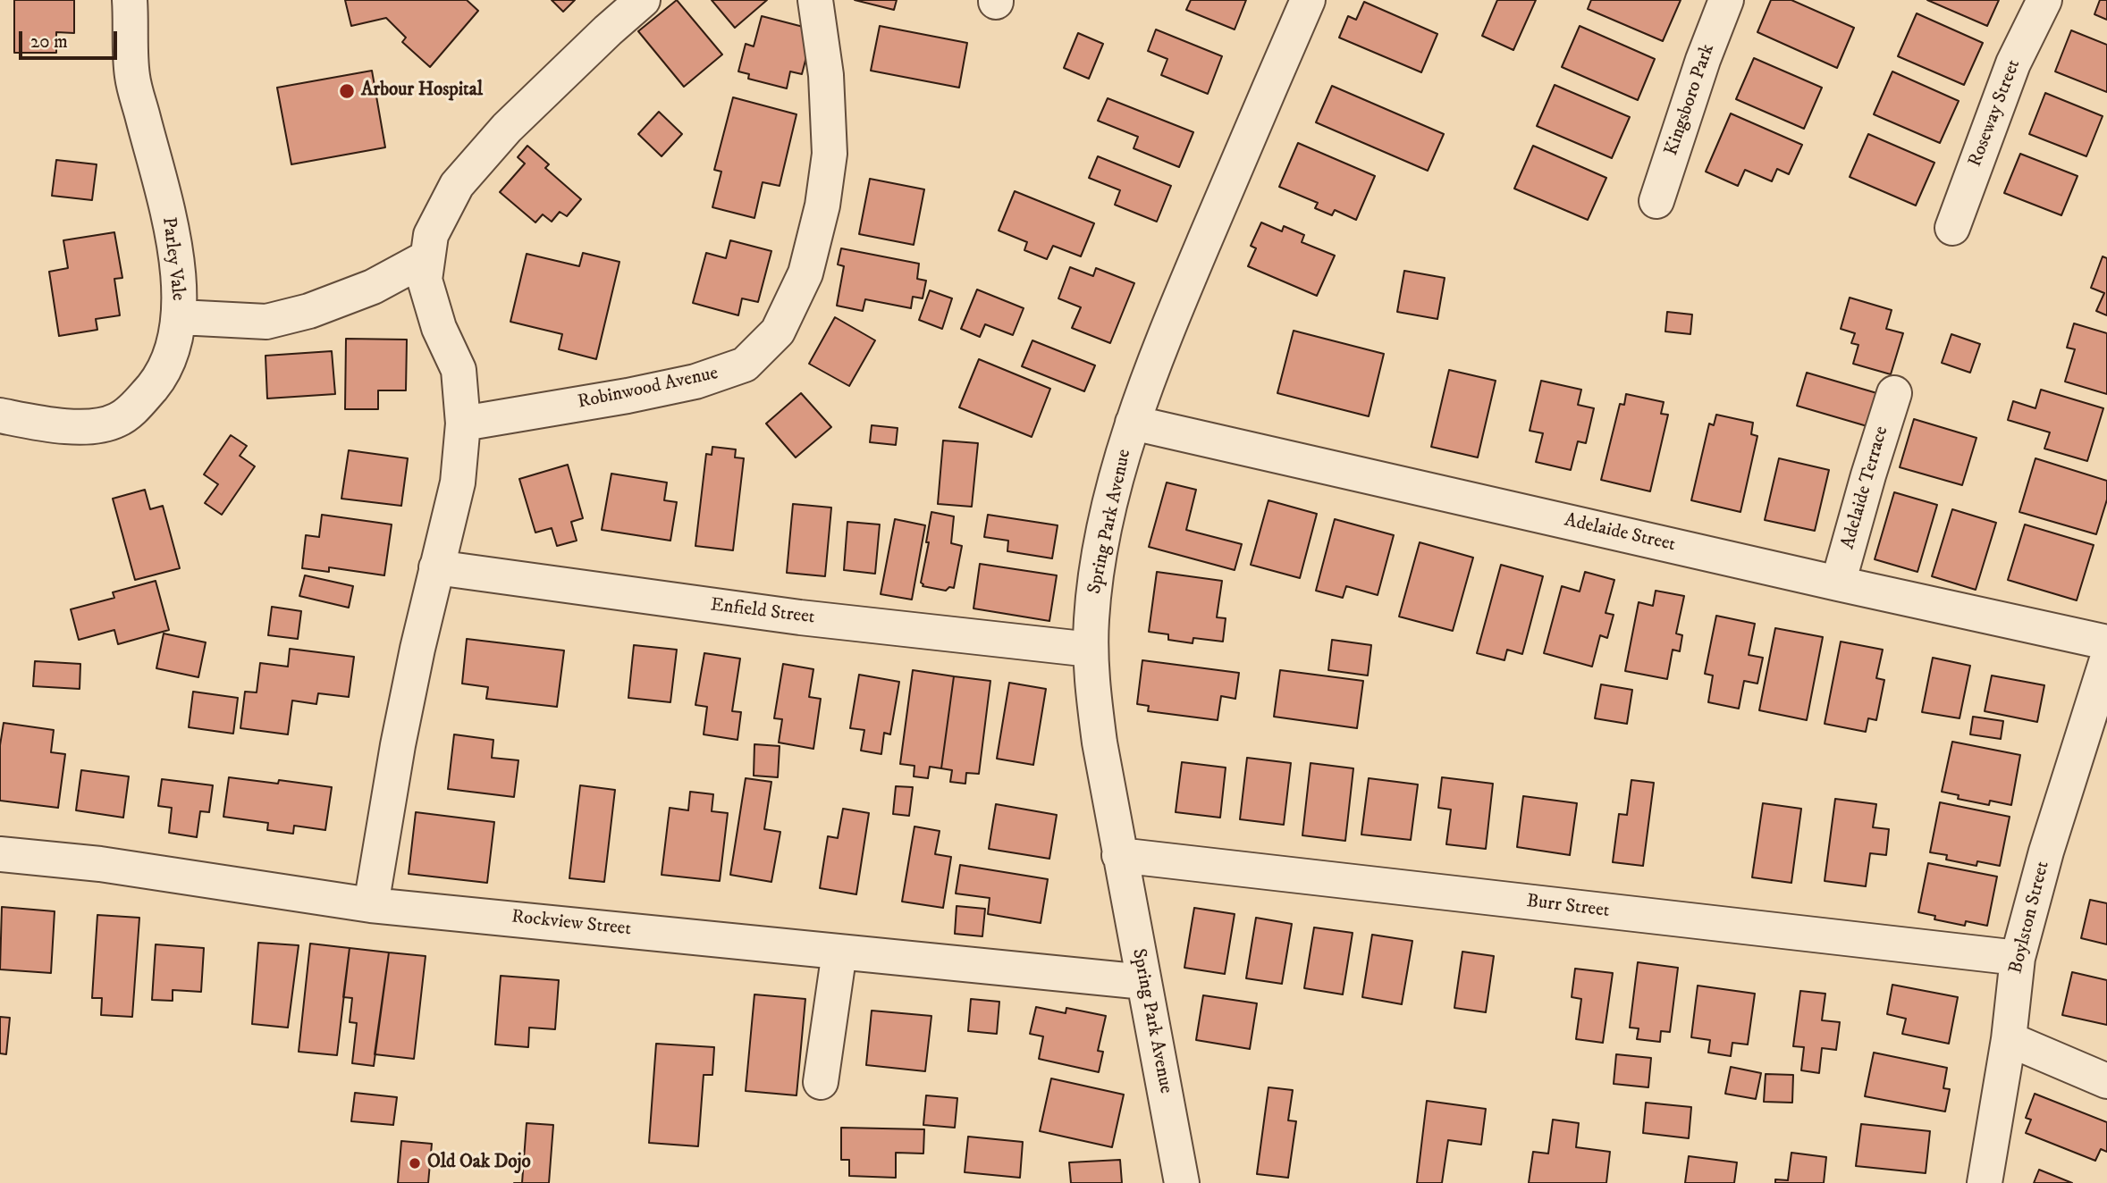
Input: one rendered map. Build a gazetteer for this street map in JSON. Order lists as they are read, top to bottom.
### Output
{
  "streets": {
    "street": [
      "Kingsboro Park",
      "Roseway Street",
      "Parley Vale",
      "Robinwood Avenue",
      "Adelaide Terrace",
      "Spring Park Avenue",
      "Adelaide Street",
      "Enfield Street",
      "Burr Street",
      "Boylston Street",
      "Rockview Street"
    ]
  },
  "crossings": [
    ["Adelaide Terrace", "Adelaide Street"],
    ["Spring Park Avenue", "Adelaide Street"],
    ["Spring Park Avenue", "Enfield Street"],
    ["Spring Park Avenue", "Burr Street"],
    ["Spring Park Avenue", "Rockview Street"],
    ["Burr Street", "Boylston Street"]
  ],
  "places": ["Arbour Hospital", "Old Oak Dojo"],
  "scale_bar": "20 m"
}
